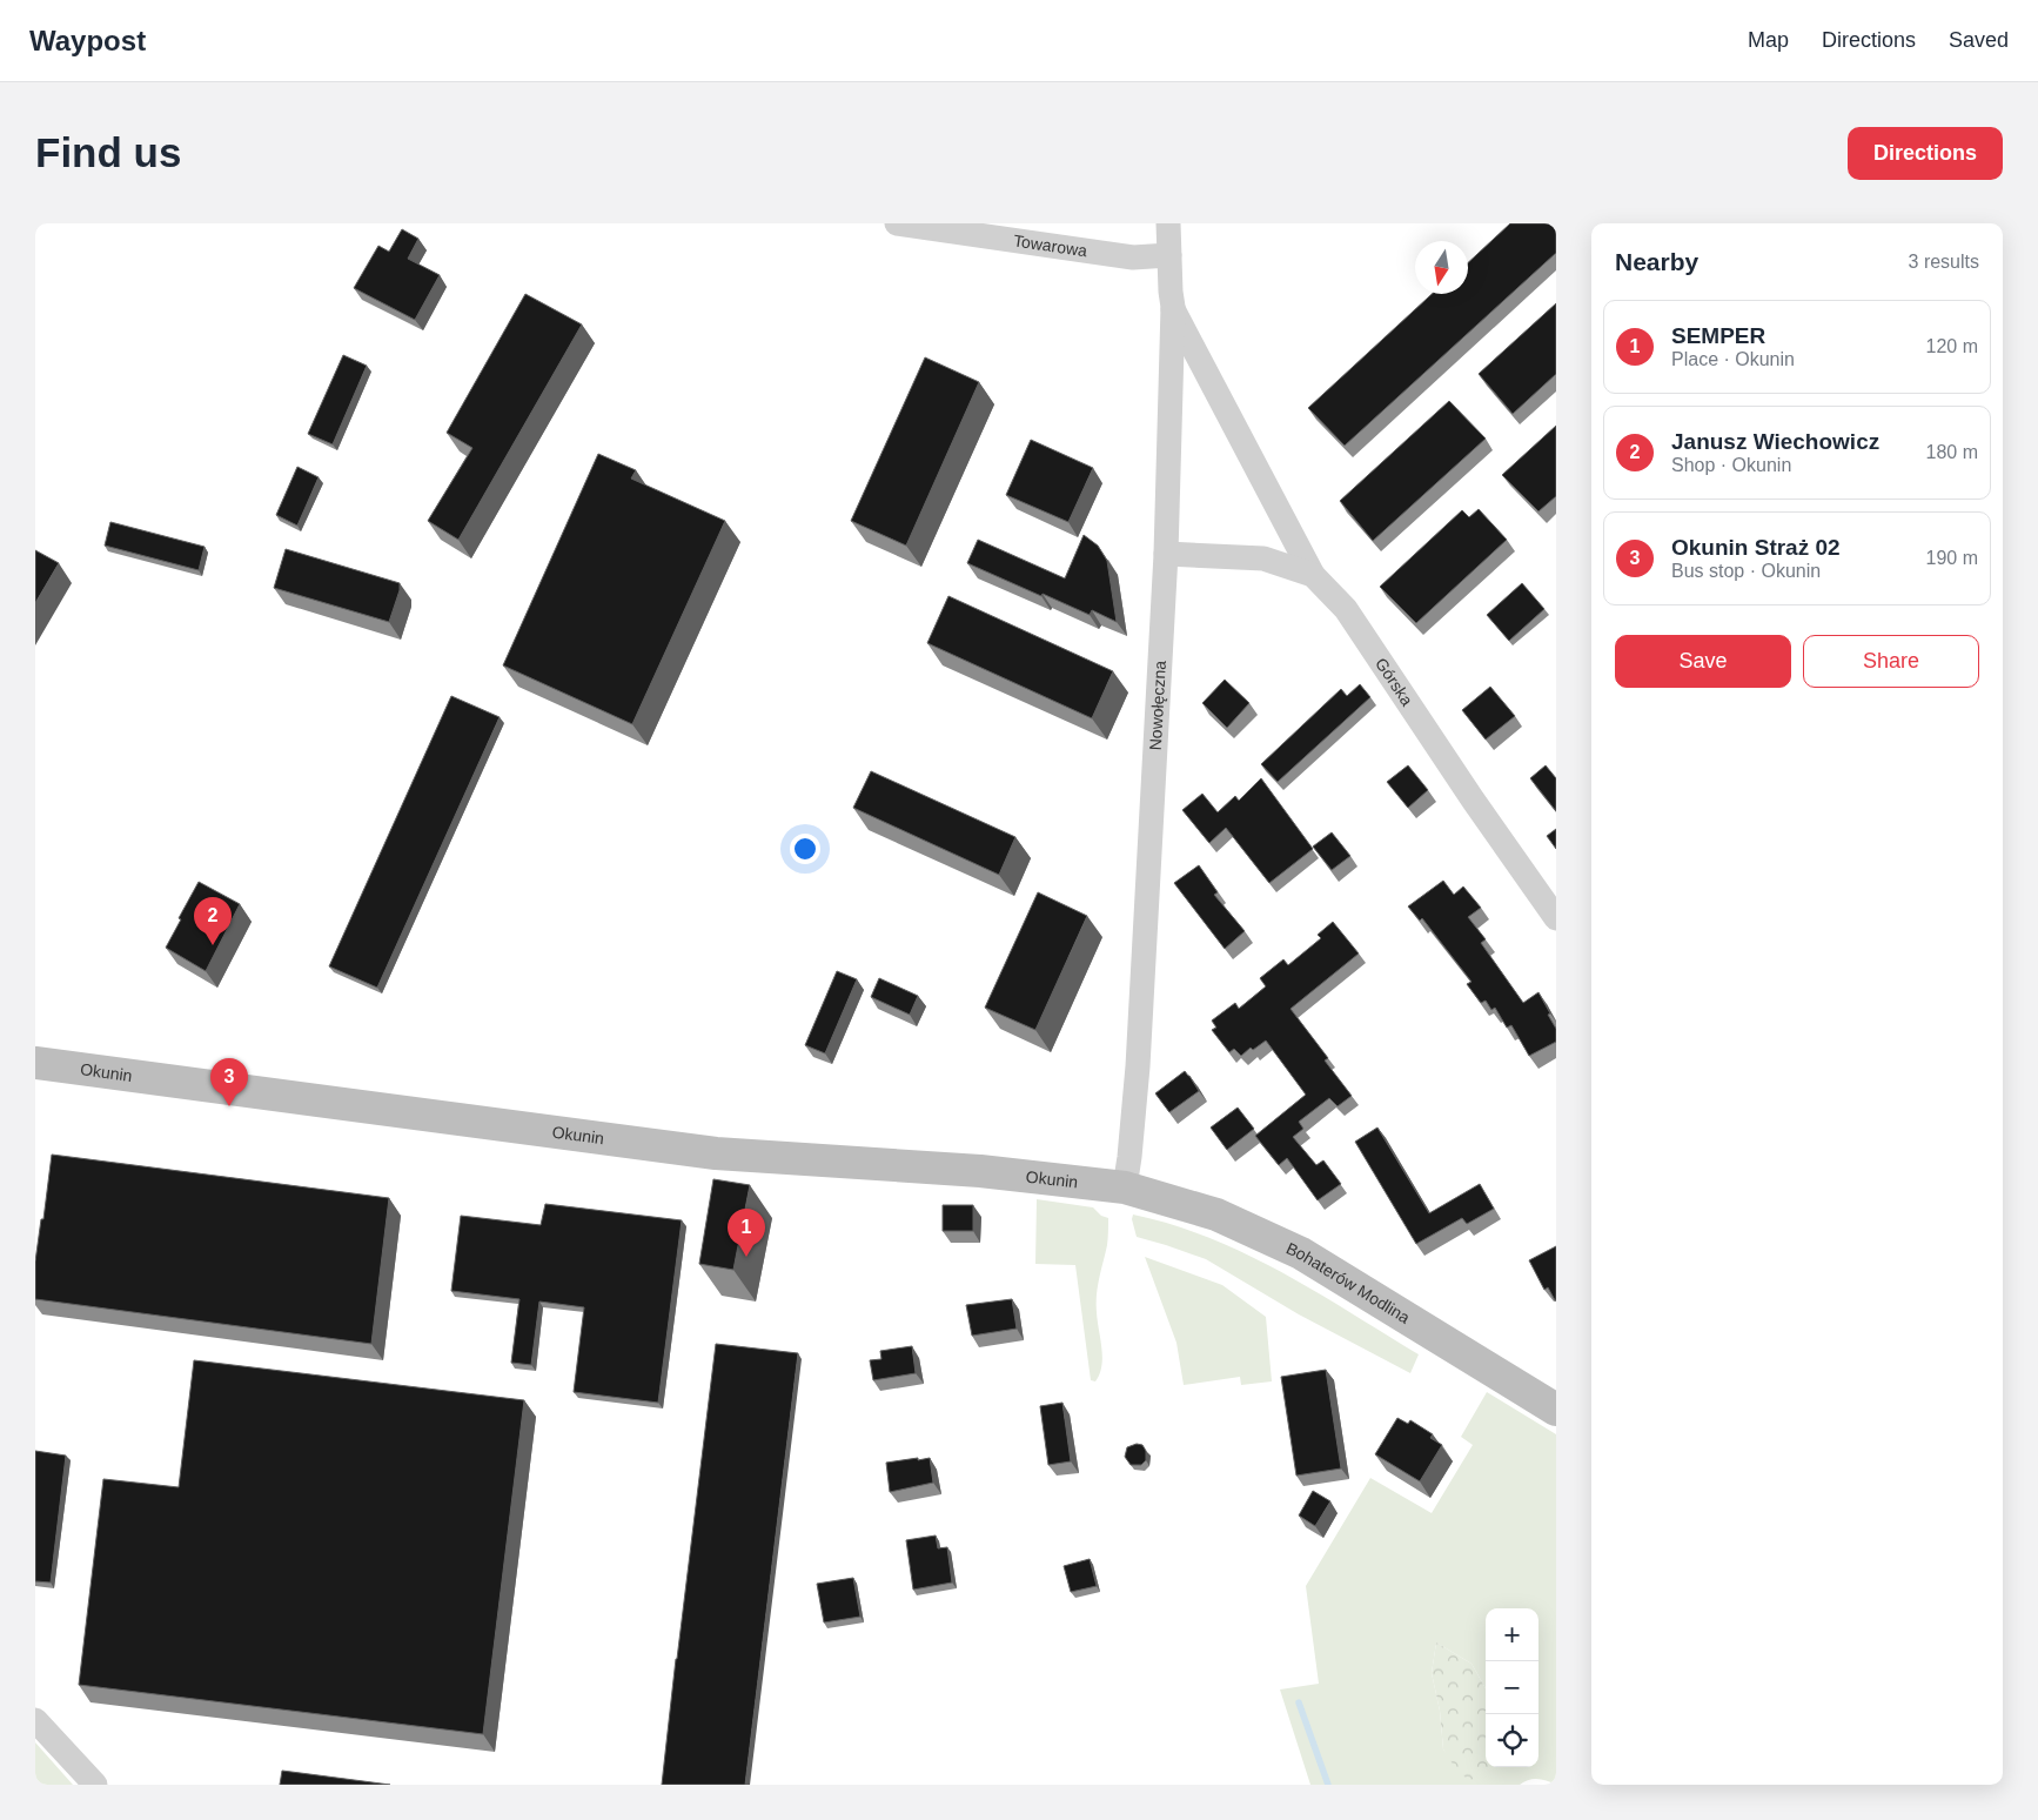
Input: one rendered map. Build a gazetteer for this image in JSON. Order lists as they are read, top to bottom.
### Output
{
  "streets": {
    "main road": ["Okunin", "Bohaterów Modlina"],
    "street": ["Towarowa", "Górska", "Nowołęczna"]
  },
  "crossings": [
    ["Towarowa", "Nowołęczna"],
    ["Górska", "Nowołęczna"],
    ["Nowołęczna", "Okunin"],
    ["Nowołęczna", "Bohaterów Modlina"],
    ["Okunin", "Bohaterów Modlina"]
  ],
  "north": "bottom",
  "page": {
    "header": "Waypost",
    "nav": ["Map", "Directions", "Saved"],
    "buttons": [
      "Directions",
      ["Save", "Share"]
    ],
    "title": "Find us",
    "heading": ["Nearby", "3 results"],
    "list": [
      {
        "mark": "1",
        "name": "SEMPER",
        "note": "Place · Okunin",
        "value": "120 m"
      },
      {
        "mark": "2",
        "name": "Janusz Wiechowicz",
        "note": "Shop · Okunin",
        "value": "180 m"
      },
      {
        "mark": "3",
        "name": "Okunin Straż 02",
        "note": "Bus stop · Okunin",
        "value": "190 m"
      }
    ],
    "pins": ["2", "3", "1"],
    "map_buttons": ["+", "−"]
  }
}
